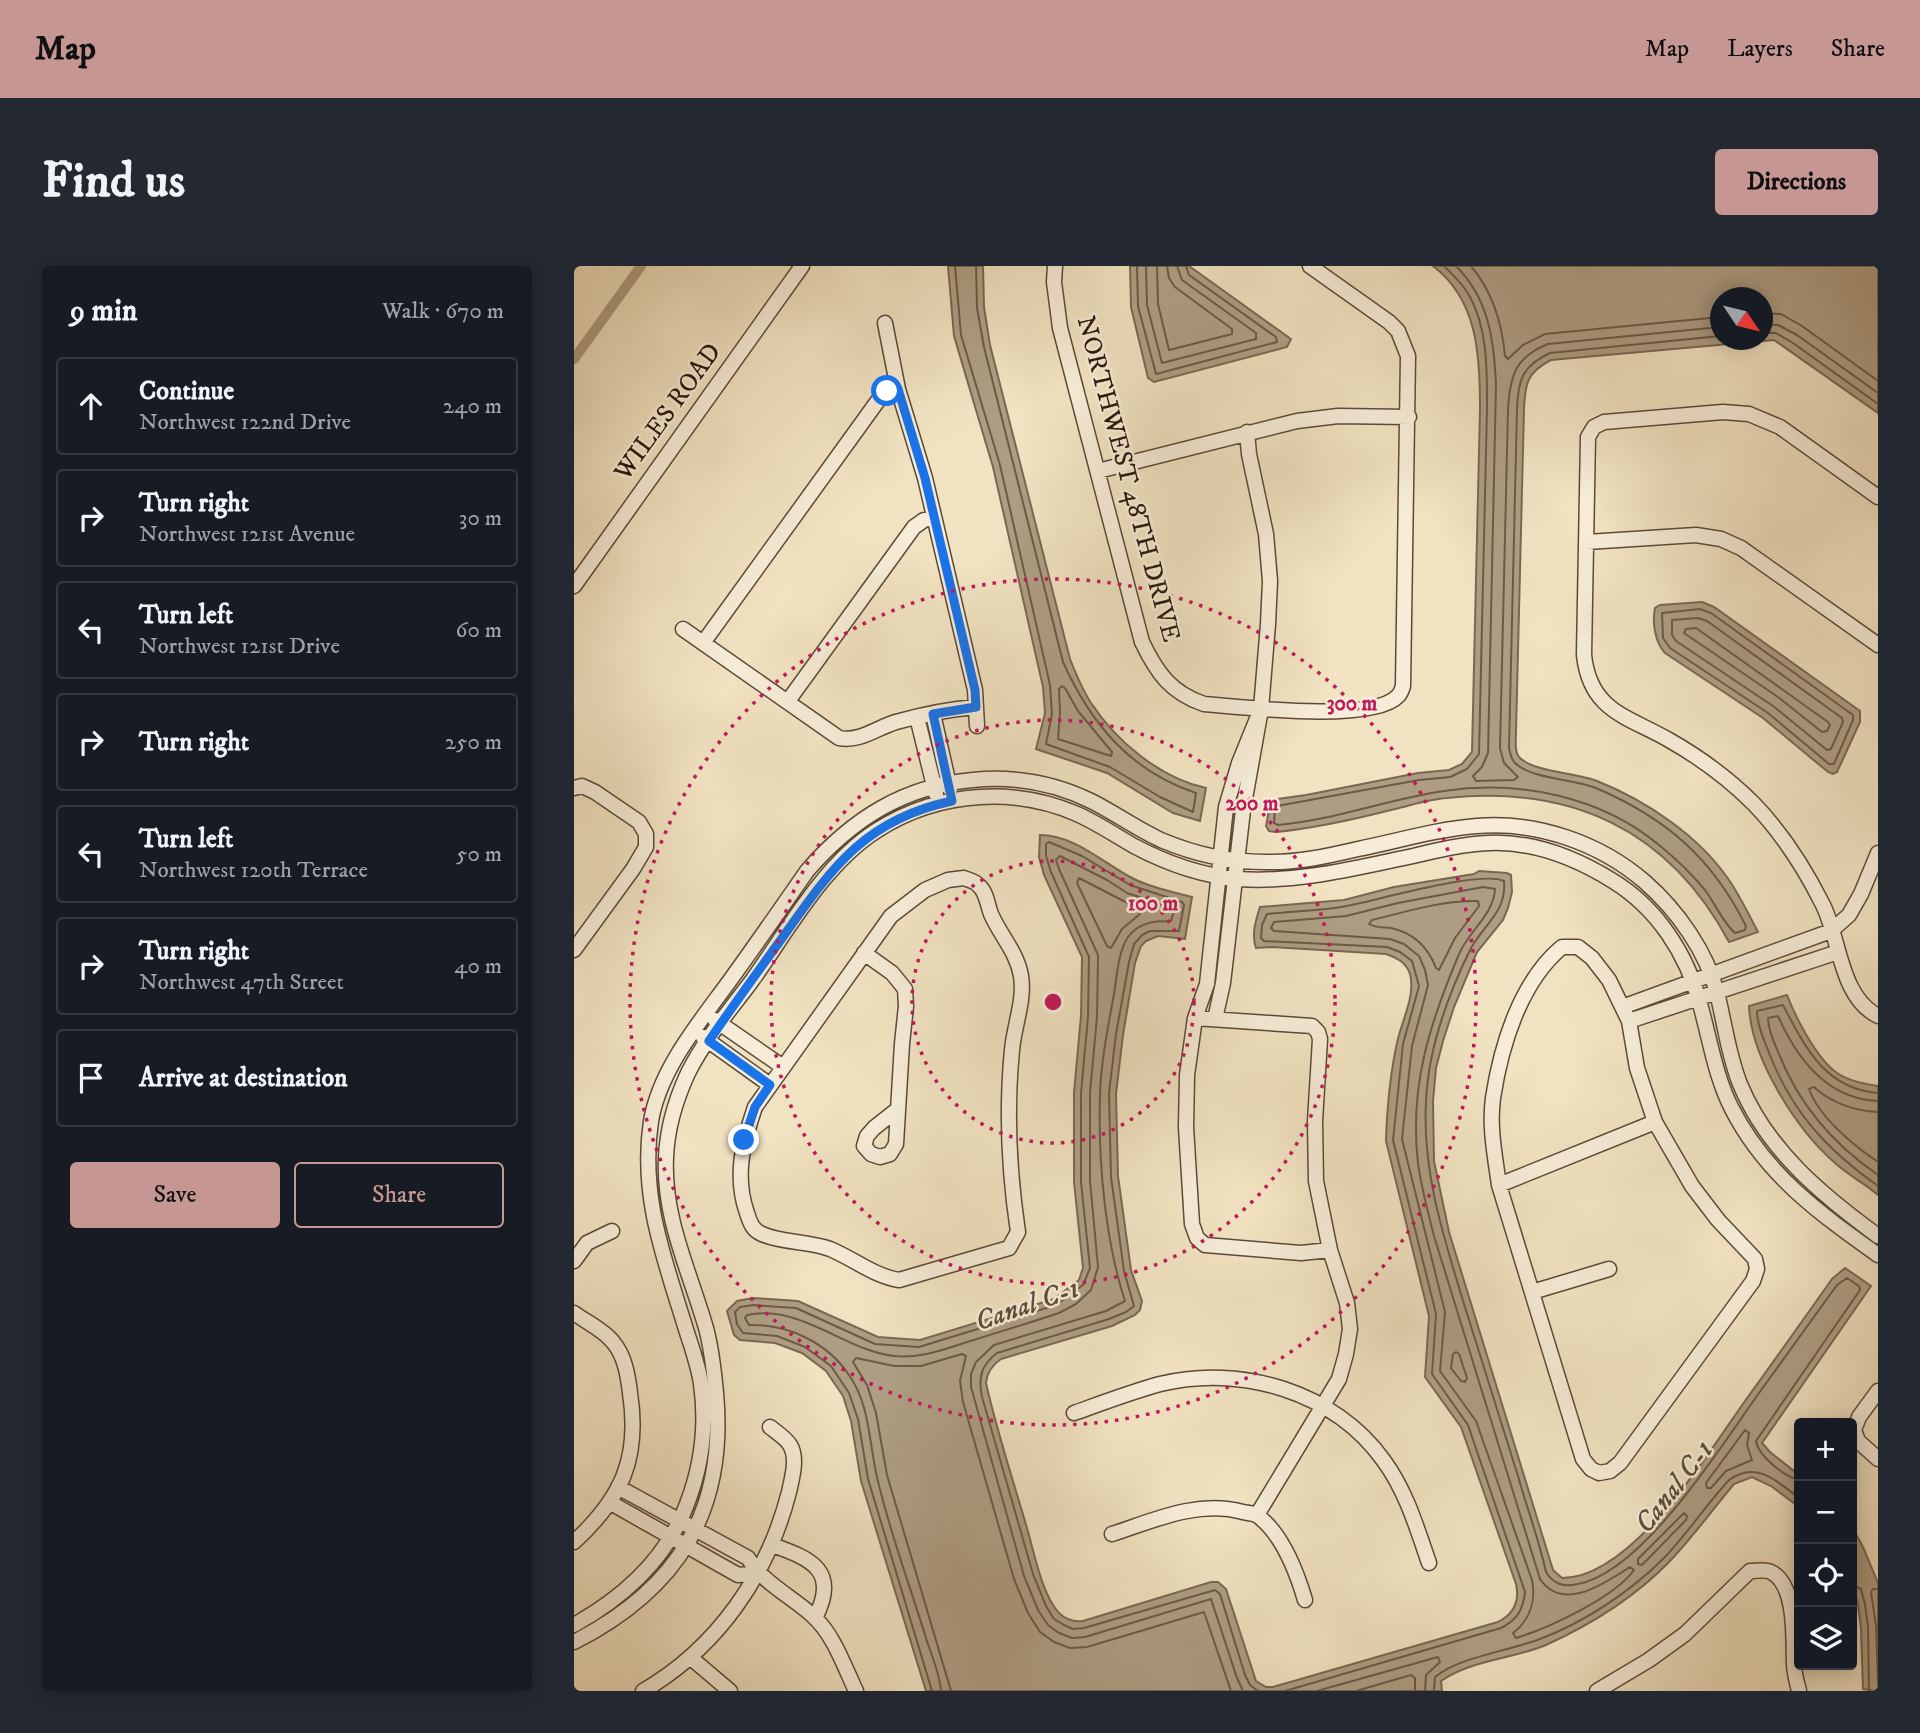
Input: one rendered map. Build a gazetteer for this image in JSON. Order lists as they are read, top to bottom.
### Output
{
  "streets": {
    "street": ["WILES ROAD", "NORTHWEST 48TH DRIVE"]
  },
  "water": ["Canal C-1"],
  "north": "bottom right",
  "page": {
    "header": "Map",
    "nav": ["Map", "Layers", "Share"],
    "buttons": [
      "Directions",
      ["Save", "Share"]
    ],
    "title": "Find us",
    "heading": ["9 min", "Walk · 670 m"],
    "list": [
      ["Continue", "Northwest 122nd Drive", "240 m"],
      ["Turn right", "Northwest 121st Avenue", "30 m"],
      ["Turn left", "Northwest 121st Drive", "60 m"],
      ["Turn right", "250 m"],
      ["Turn left", "Northwest 120th Terrace", "50 m"],
      ["Turn right", "Northwest 47th Street", "40 m"],
      "Arrive at destination"
    ],
    "map_buttons": ["+", "−"]
  },
  "rings": ["300 m", "200 m", "100 m"]
}
